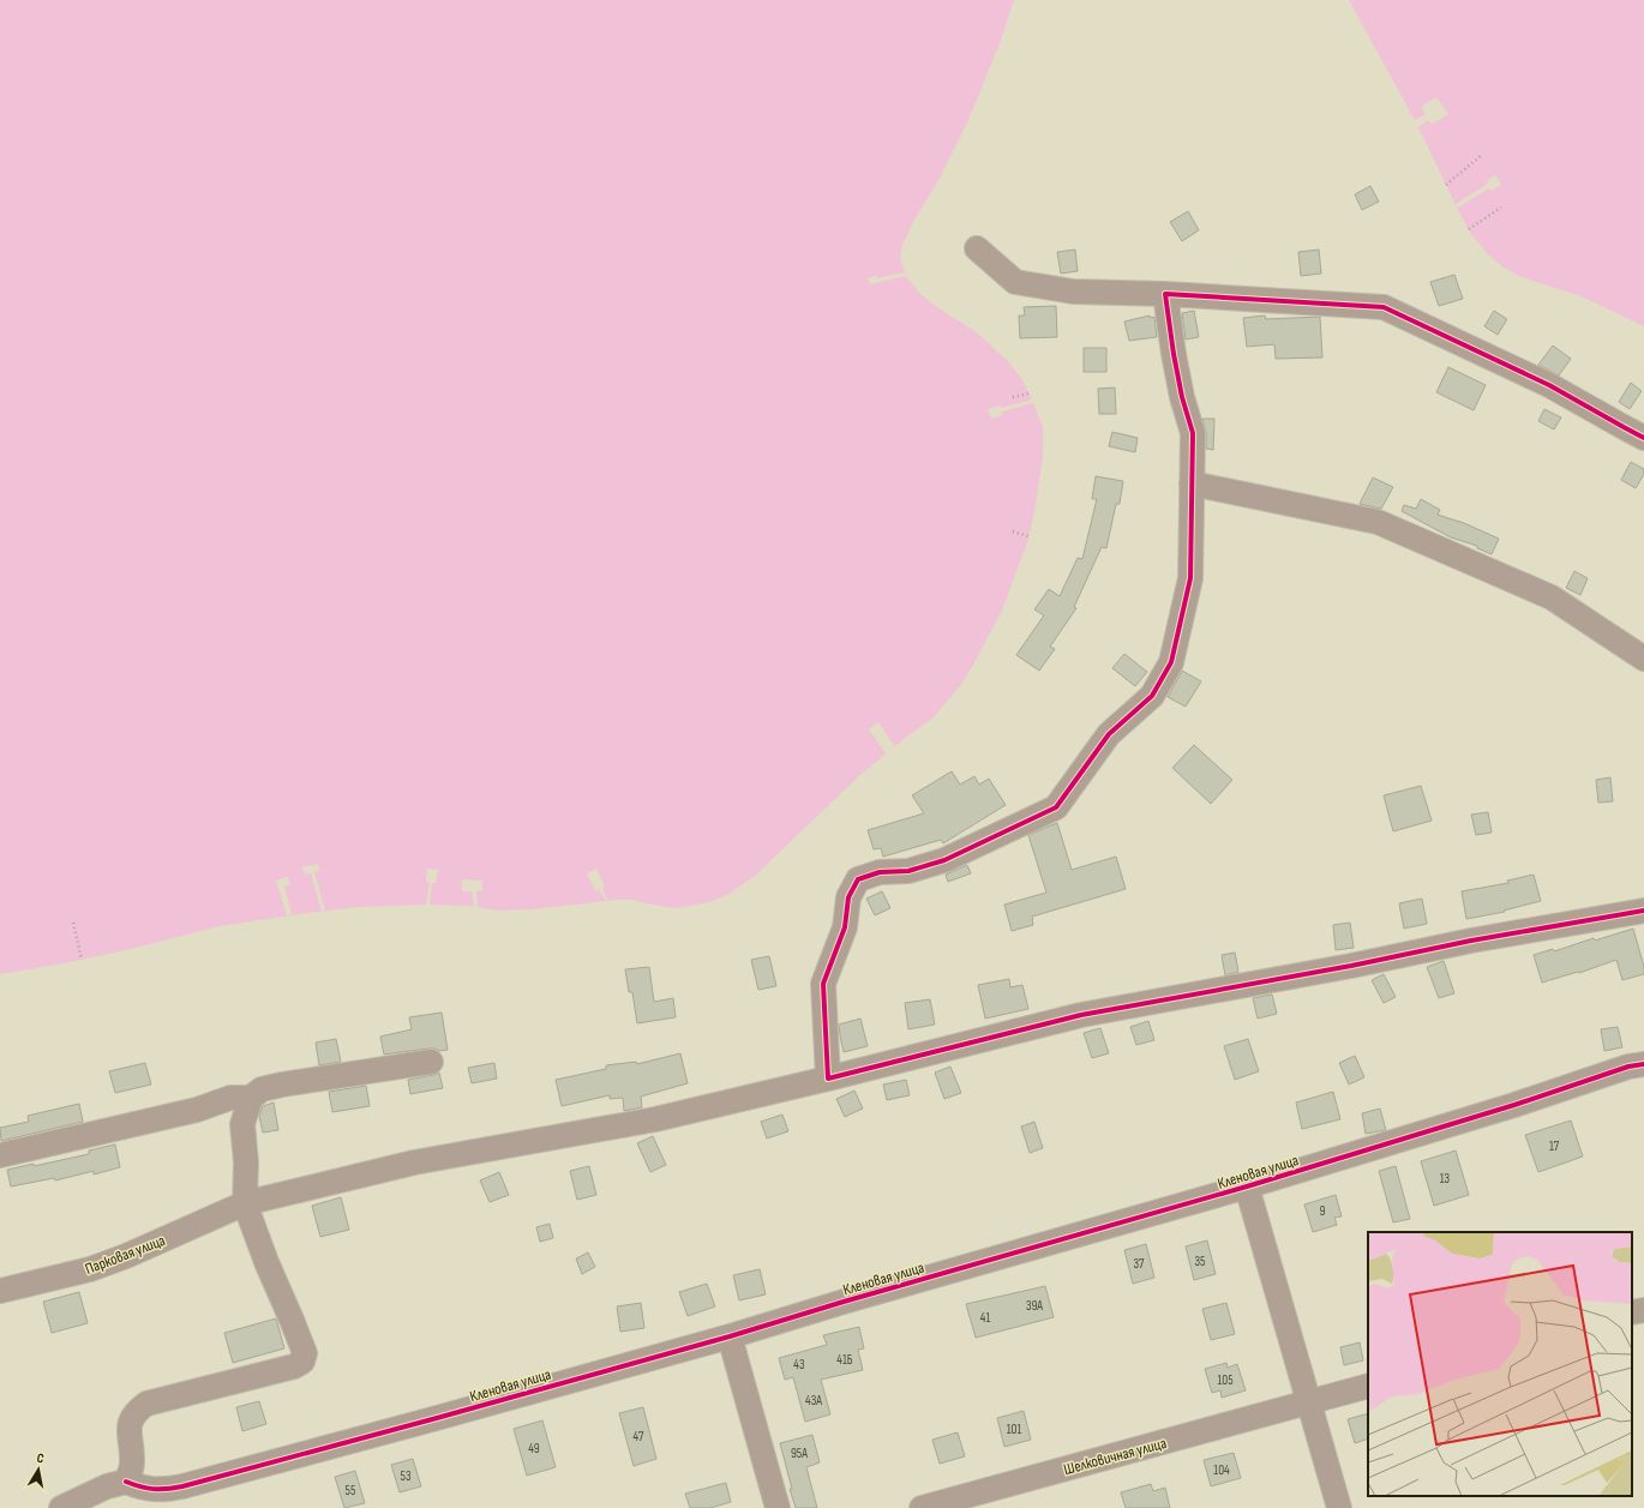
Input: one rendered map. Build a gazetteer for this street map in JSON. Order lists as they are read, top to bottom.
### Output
{
  "streets": {
    "street": ["Кленовая улица", "Парковая улица", "Шелковичная улица"]
  },
  "house_numbers": [
    "17",
    "13",
    "9",
    "35",
    "37",
    "39А",
    "41",
    "41Б",
    "43",
    "105",
    "43А",
    "101",
    "47",
    "49",
    "95А",
    "104",
    "53",
    "55"
  ],
  "north": "top"
}
